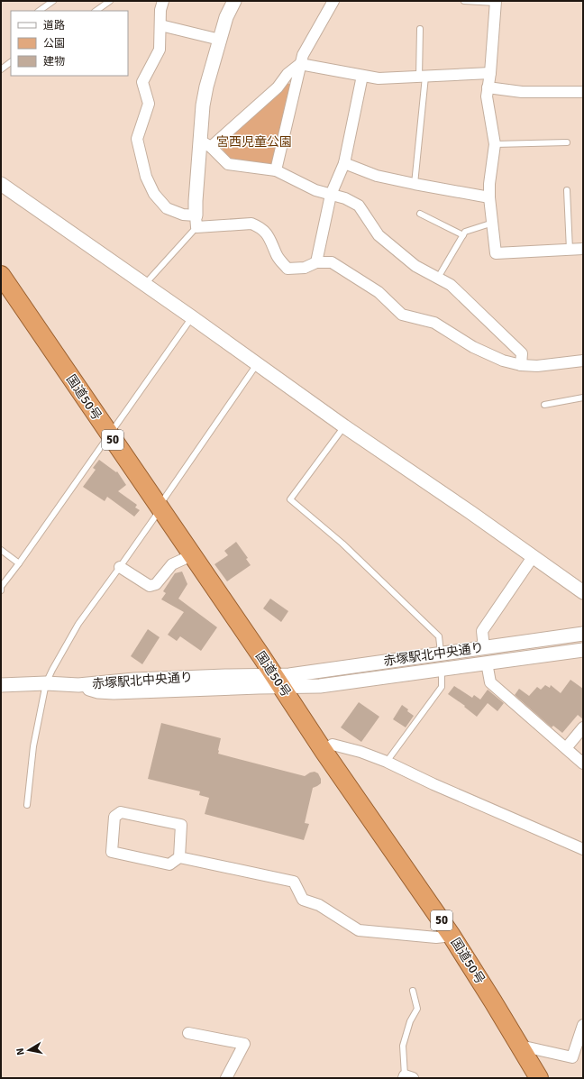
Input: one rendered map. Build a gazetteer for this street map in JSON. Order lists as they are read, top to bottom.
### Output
{
  "streets": {
    "highway": ["国道50号", "50"],
    "street": ["赤塚駅北中央通り"]
  },
  "crossings": [
    ["国道50号", "赤塚駅北中央通り"]
  ],
  "parks": ["宮西児童公園"],
  "legend": ["道路", "公園", "建物"],
  "north": "left"
}
